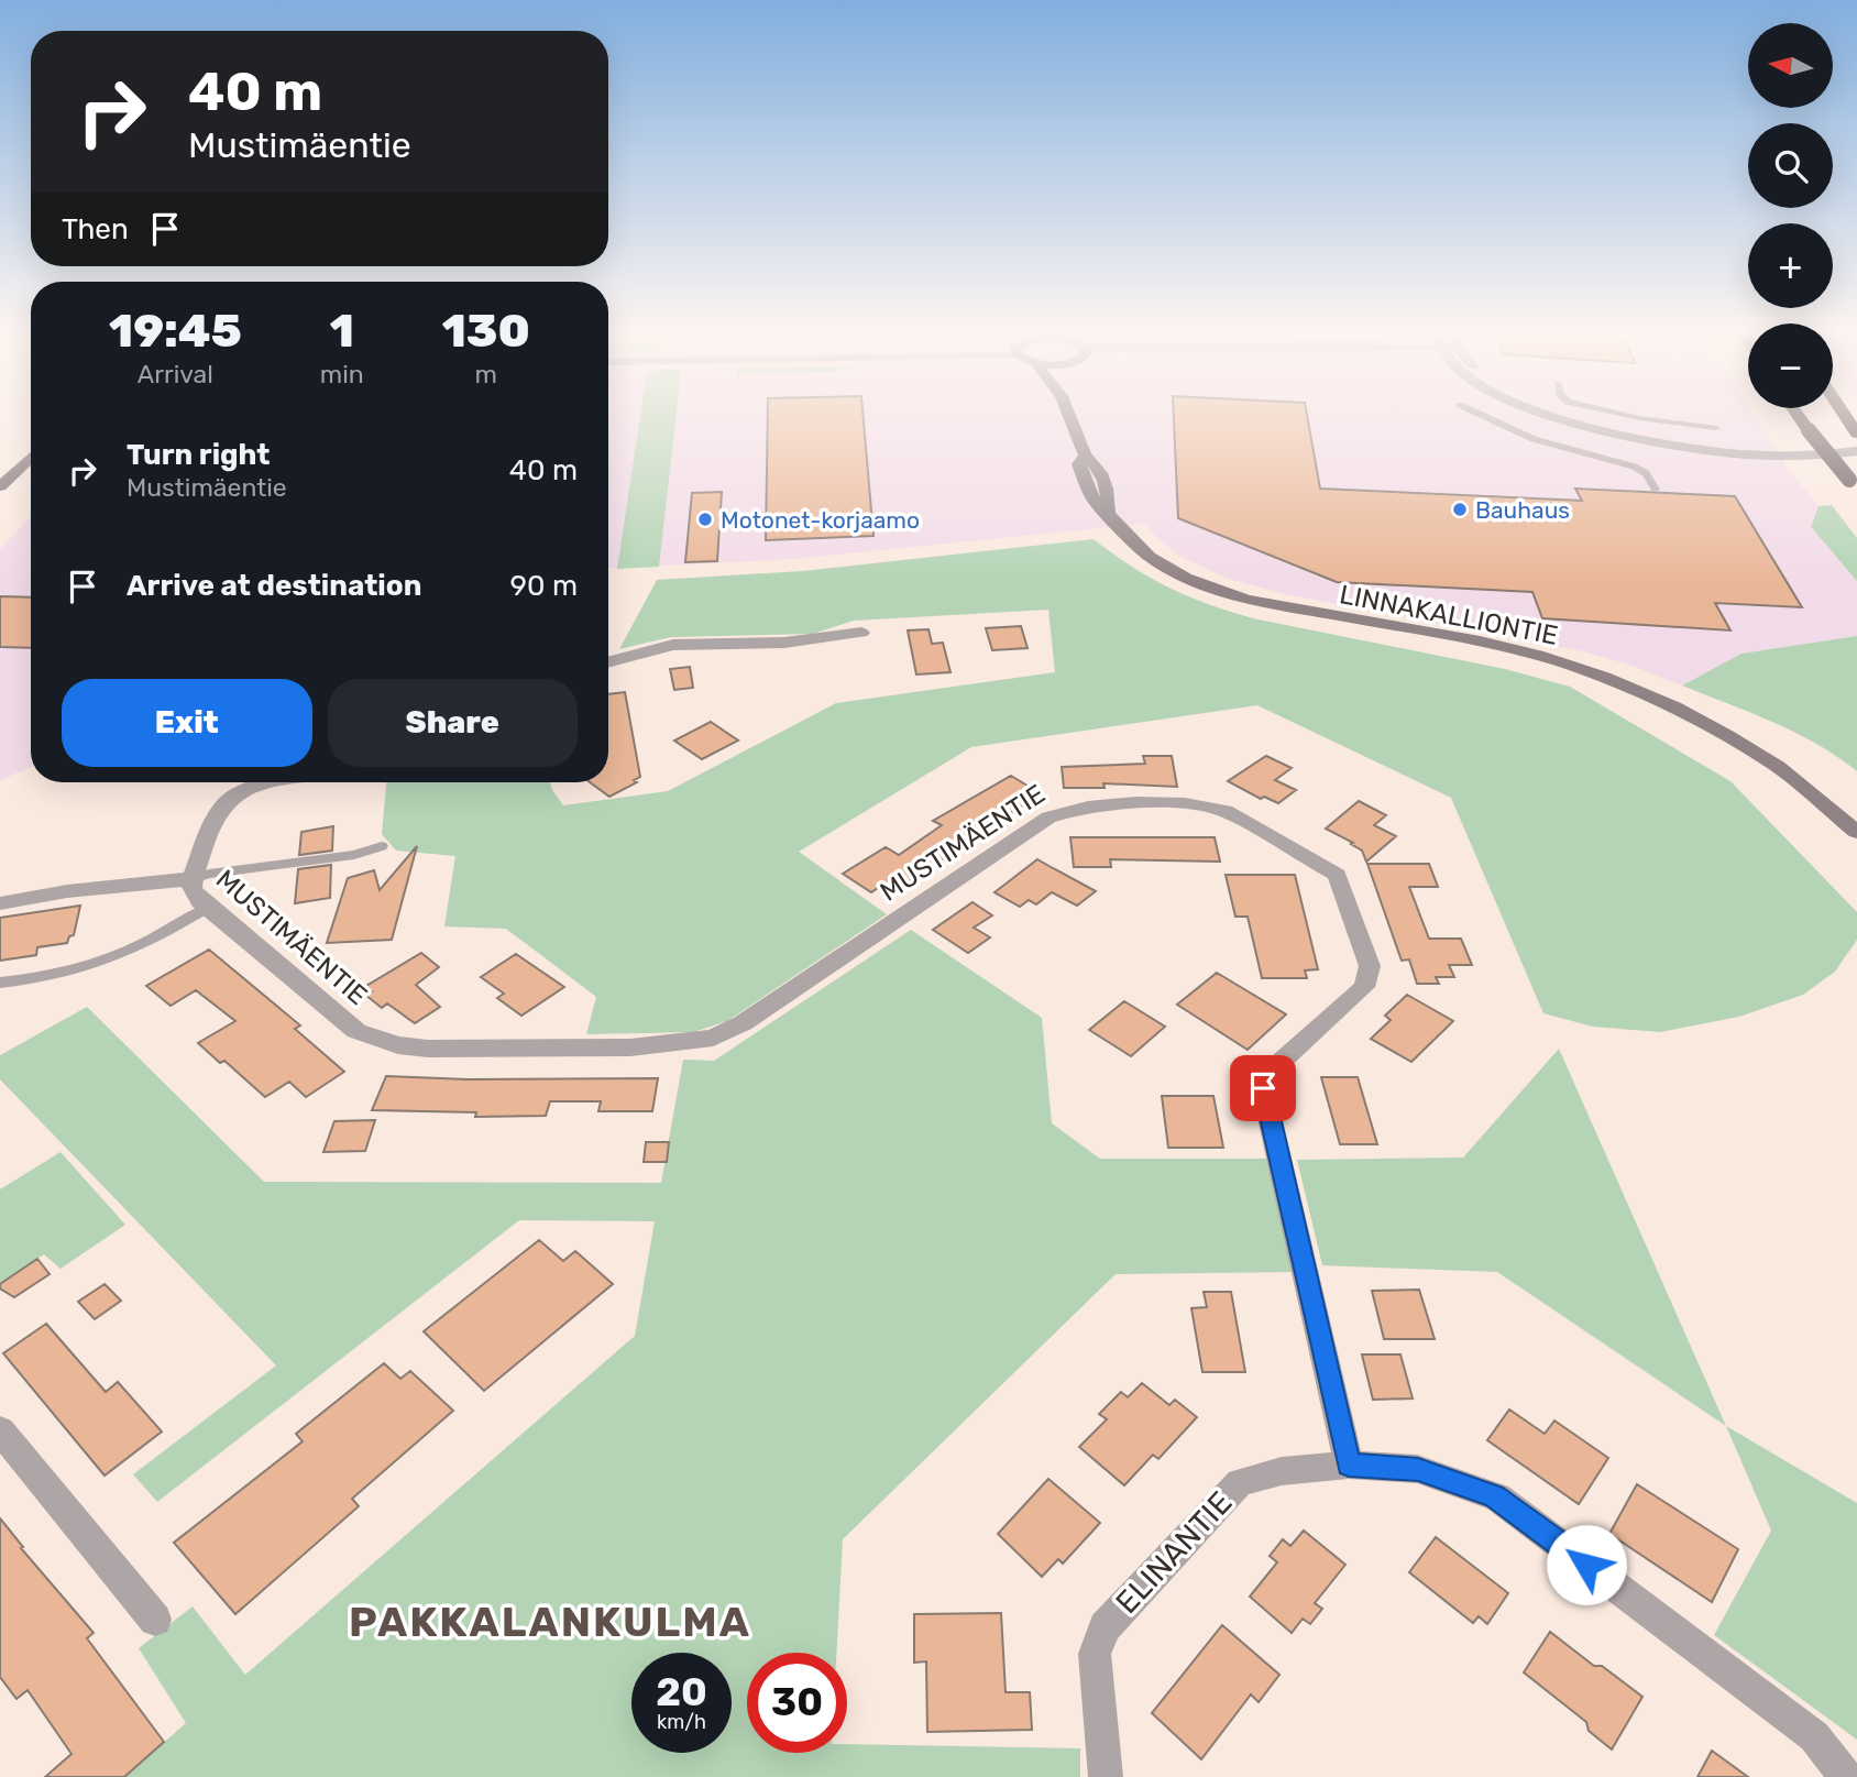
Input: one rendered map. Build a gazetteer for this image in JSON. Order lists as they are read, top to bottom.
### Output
{
  "streets": {
    "main road": ["LINNAKALLIONTIE"],
    "street": ["MUSTIMÄENTIE", "ELINANTIE"]
  },
  "crossings": [
    ["MUSTIMÄENTIE", "ELINANTIE"]
  ],
  "districts": ["PAKKALANKULMA"],
  "places": ["Bauhaus", "Motonet-korjaamo"],
  "north": "left",
  "page": {
    "map_buttons": ["+", "−"],
    "turn": ["40 m", "Mustimäentie"],
    "then": "Then",
    "eta": [
      "19:45",
      "Arrival",
      "1",
      "min",
      "130",
      "m"
    ],
    "list": [
      {
        "name": "Turn right",
        "note": "Mustimäentie",
        "value": "40 m"
      },
      {
        "name": "Arrive at destination",
        "value": "90 m"
      }
    ],
    "buttons": ["Exit", "Share"],
    "speed": "20 km/h",
    "limit": "30"
  }
}
